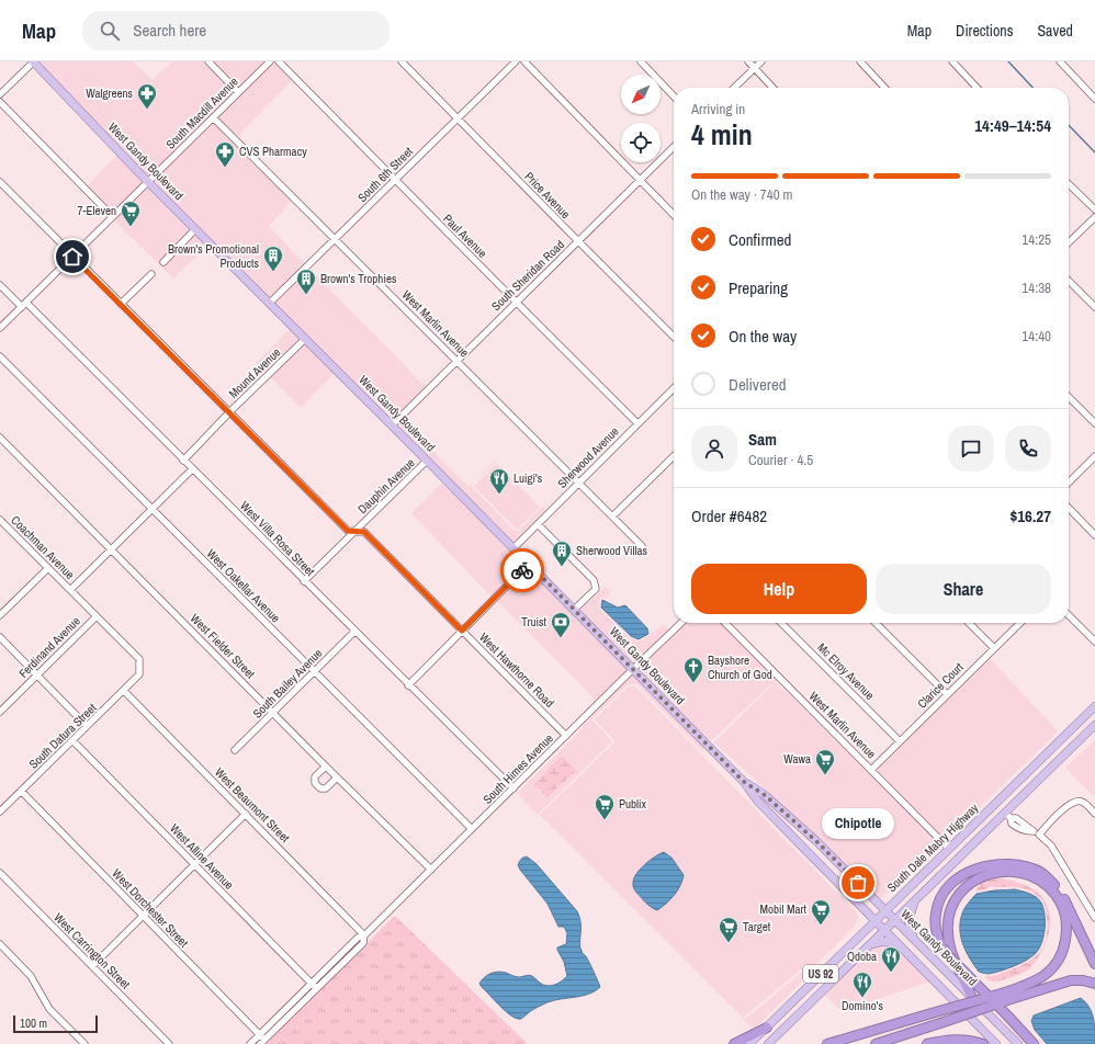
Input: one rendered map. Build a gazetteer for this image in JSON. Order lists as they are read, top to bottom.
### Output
{
  "streets": {
    "main road": ["West Gandy Boulevard", "South Dale Mabry Highway", "US 92"],
    "street": [
      "South Macdill Avenue",
      "South 6th Street",
      "Price Avenue",
      "Paul Avenue",
      "South Sheridan Road",
      "West Marlin Avenue",
      "Mound Avenue",
      "Sherwood Avenue",
      "Dauphin Avenue",
      "West Villa Rosa Street",
      "Coachman Avenue",
      "West Oakellar Avenue",
      "West Fielder Street",
      "Ferdinand Avenue",
      "West Hawthorne Road",
      "Mc Elroy Avenue",
      "South Bailey Avenue",
      "Clarice Court",
      "South Datura Street",
      "South Himes Avenue",
      "West Beaumont Street",
      "West Alline Avenue",
      "West Dorchester Street",
      "West Carrington Street"
    ]
  },
  "crossings": [
    ["South Macdill Avenue", "West Gandy Boulevard"],
    ["South Macdill Avenue", "West Marlin Avenue"],
    ["South Macdill Avenue", "West Villa Rosa Street"],
    ["South Macdill Avenue", "West Hawthorne Road"],
    ["West Gandy Boulevard", "South 6th Street"],
    ["West Gandy Boulevard", "South Sheridan Road"],
    ["West Gandy Boulevard", "Mound Avenue"],
    ["West Gandy Boulevard", "Sherwood Avenue"],
    ["West Gandy Boulevard", "Dauphin Avenue"],
    ["West Gandy Boulevard", "South Himes Avenue"],
    ["West Gandy Boulevard", "South Dale Mabry Highway"],
    ["South 6th Street", "Price Avenue"],
    ["South 6th Street", "Paul Avenue"],
    ["South 6th Street", "West Marlin Avenue"],
    ["Price Avenue", "South Sheridan Road"],
    ["Paul Avenue", "South Sheridan Road"],
    ["Paul Avenue", "Sherwood Avenue"],
    ["South Sheridan Road", "West Marlin Avenue"],
    ["West Marlin Avenue", "Sherwood Avenue"],
    ["West Marlin Avenue", "Clarice Court"],
    ["West Marlin Avenue", "South Dale Mabry Highway"],
    ["Mound Avenue", "West Villa Rosa Street"],
    ["Mound Avenue", "West Hawthorne Road"],
    ["Dauphin Avenue", "West Villa Rosa Street"],
    ["Dauphin Avenue", "West Hawthorne Road"],
    ["West Villa Rosa Street", "South Bailey Avenue"],
    ["West Villa Rosa Street", "South Himes Avenue"],
    ["Coachman Avenue", "Ferdinand Avenue"],
    ["Coachman Avenue", "South Datura Street"],
    ["West Oakellar Avenue", "South Bailey Avenue"],
    ["West Oakellar Avenue", "South Himes Avenue"],
    ["West Fielder Street", "South Bailey Avenue"],
    ["West Fielder Street", "South Himes Avenue"],
    ["West Hawthorne Road", "South Himes Avenue"],
    ["Mc Elroy Avenue", "Clarice Court"],
    ["South Datura Street", "West Beaumont Street"],
    ["South Datura Street", "West Alline Avenue"],
    ["South Datura Street", "West Dorchester Street"],
    ["South Himes Avenue", "West Beaumont Street"],
    ["South Himes Avenue", "West Alline Avenue"],
    ["South Himes Avenue", "West Dorchester Street"]
  ],
  "places": {
    "pharmacy": ["Walgreens", "CVS Pharmacy"],
    "supermarket": [
      "7-Eleven",
      "Wawa",
      "Publix",
      "Mobil Mart",
      "Target"
    ],
    "building": ["Brown's Promotional Products", "Brown's Trophies", "Sherwood Villas"],
    "restaurant": ["Luigi's", "Qdoba", "Domino's"],
    "bank": ["Truist"],
    "church": ["Bayshore Church of God"],
    "other": ["Chipotle"]
  },
  "scale_bar": "100 m",
  "north": "bottom left",
  "page": {
    "header": "Map",
    "search": "Search here",
    "nav": ["Map", "Directions", "Saved"],
    "heading": ["4 min", "Arriving in", "14:49–14:54"],
    "panel": [
      "Sam",
      "Courier · 4.5",
      "Order #6482",
      "$16.27"
    ],
    "bar": "On the way · 740 m",
    "list": [
      ["Confirmed", "14:25"],
      ["Preparing", "14:38"],
      ["On the way", "14:40"],
      "Delivered"
    ],
    "buttons": ["Help", "Share"],
    "bubble": "Chipotle",
    "scale": "100 m"
  }
}
